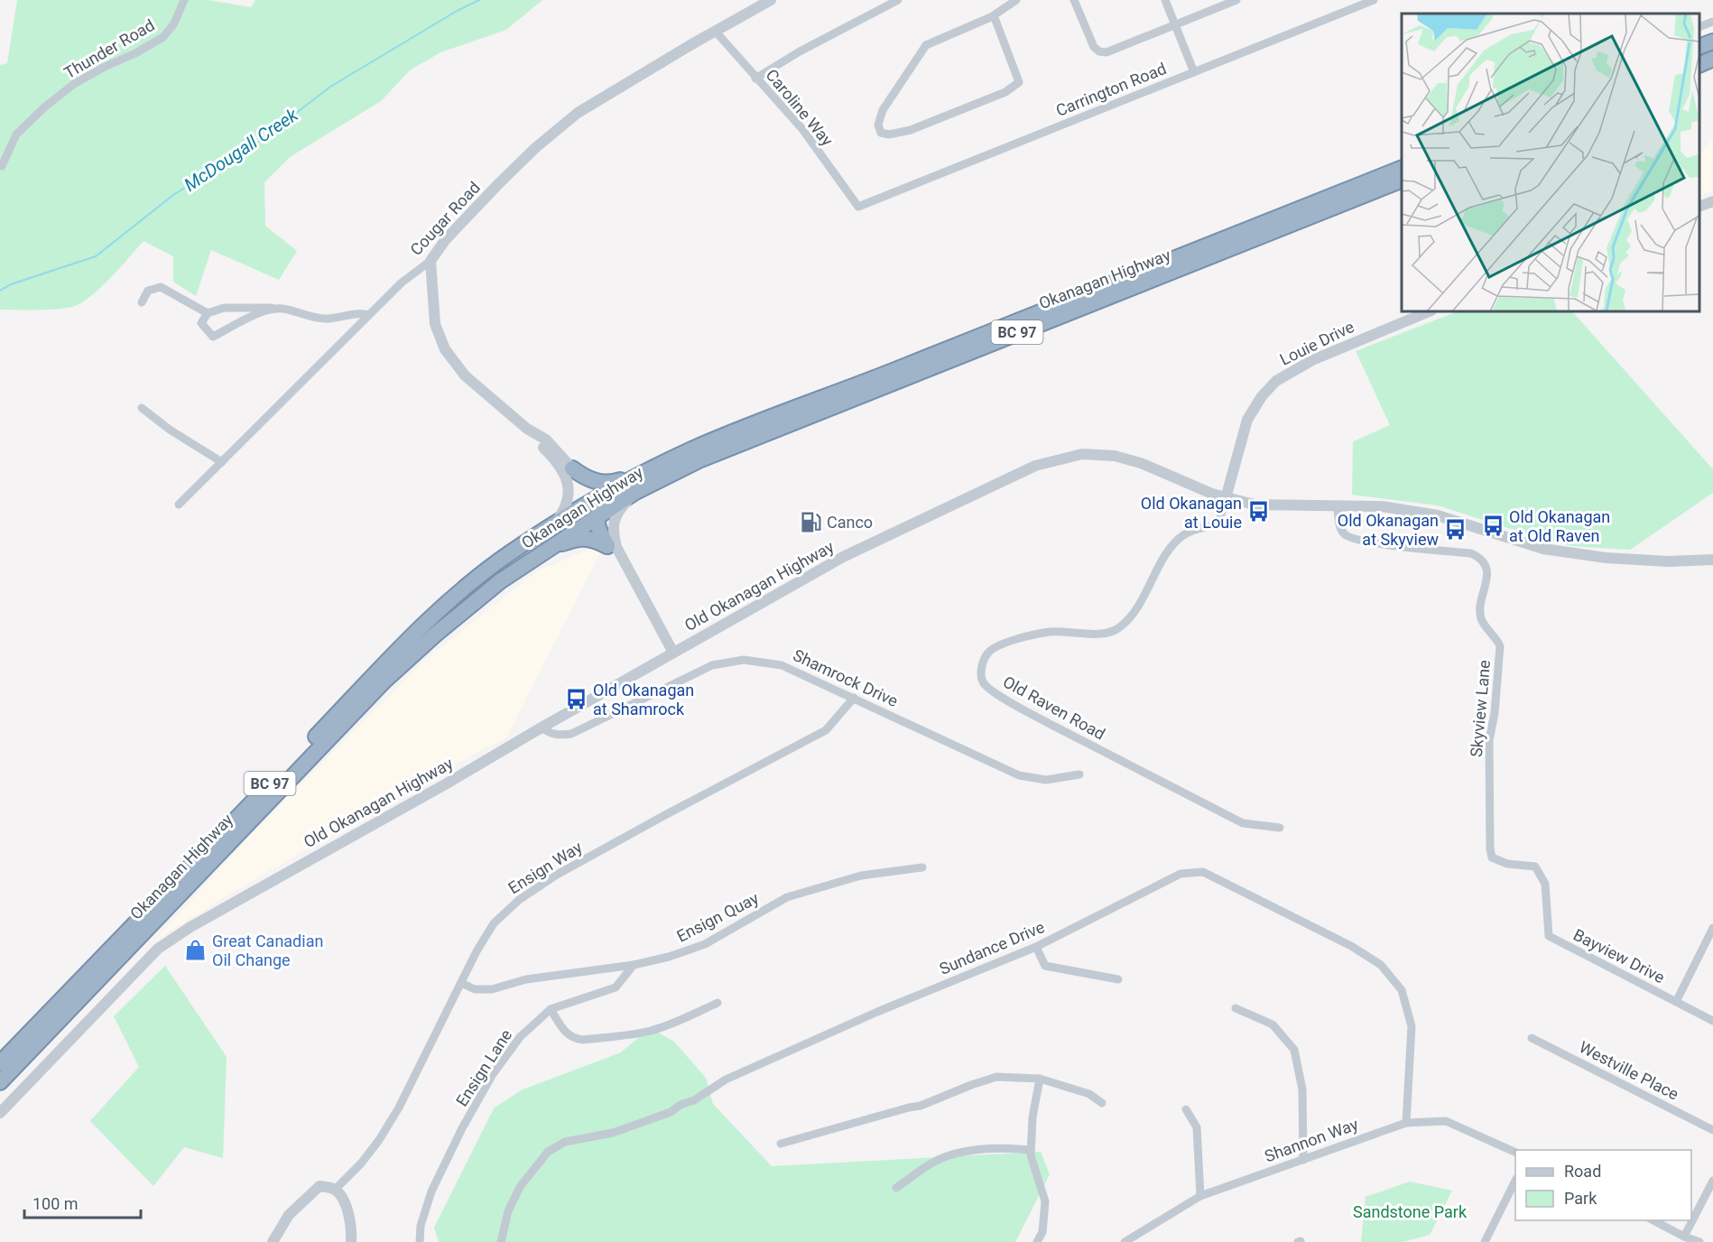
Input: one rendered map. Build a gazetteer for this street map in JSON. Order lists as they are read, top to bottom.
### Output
{
  "streets": {
    "highway": ["Okanagan Highway", "BC 97"],
    "street": [
      "Thunder Road",
      "Carrington Road",
      "Caroline Way",
      "Cougar Road",
      "Louie Drive",
      "Old Okanagan Highway",
      "Shamrock Drive",
      "Old Raven Road",
      "Skyview Lane",
      "Ensign Way",
      "Ensign Quay",
      "Sundance Drive",
      "Bayview Drive",
      "Ensign Lane",
      "Westville Place",
      "Shannon Way"
    ]
  },
  "crossings": [
    ["Carrington Road", "Caroline Way"],
    ["Caroline Way", "Cougar Road"],
    ["Louie Drive", "Old Okanagan Highway"],
    ["Louie Drive", "Old Raven Road"],
    ["Old Okanagan Highway", "Shamrock Drive"],
    ["Old Okanagan Highway", "Old Raven Road"],
    ["Old Okanagan Highway", "Skyview Lane"],
    ["Shamrock Drive", "Ensign Way"],
    ["Skyview Lane", "Bayview Drive"],
    ["Ensign Way", "Ensign Quay"],
    ["Ensign Quay", "Ensign Lane"],
    ["Sundance Drive", "Shannon Way"]
  ],
  "water": ["McDougall Creek"],
  "parks": ["Sandstone Park"],
  "places": {
    "bus stop": [
      "Old Okanagan at Louie",
      "Old Okanagan at Old Raven",
      "Old Okanagan at Skyview",
      "Old Okanagan at Shamrock"
    ],
    "fuel station": ["Canco"],
    "shop": ["Great Canadian Oil Change"]
  },
  "legend": ["Road", "Park"],
  "scale_bar": "100 m"
}
